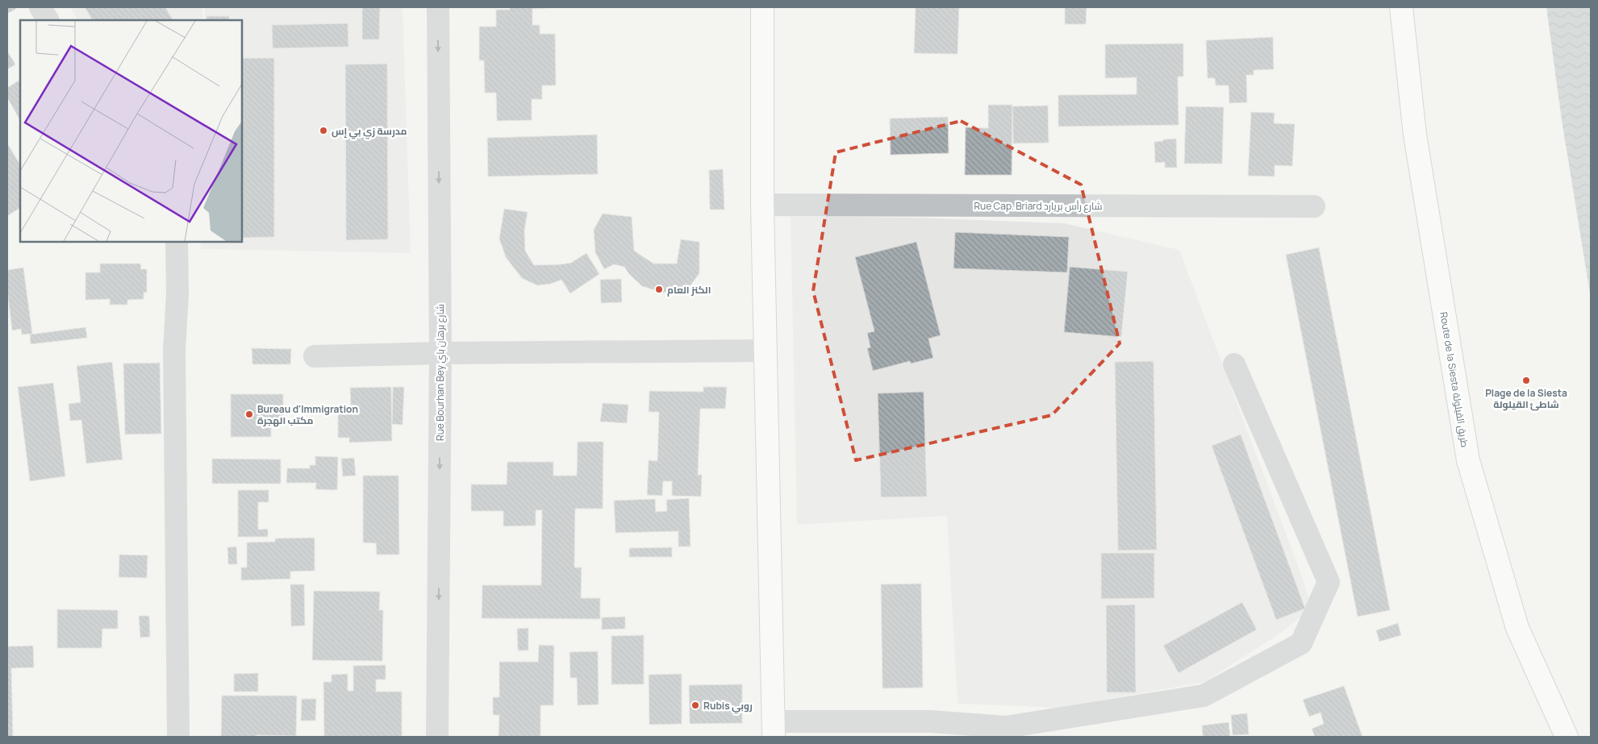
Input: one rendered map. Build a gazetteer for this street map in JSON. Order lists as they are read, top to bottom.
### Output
{
  "streets": {
    "main road": ["Route de la Siesta طريق القيلولة"],
    "street": ["Rue Cap. Briard شارع رأس بريارد", "Rue Bourhan Bey شارع برهان باي"]
  },
  "one_way": ["Rue Bourhan Bey شارع برهان باي"],
  "places": [
    "مدرسة زي بي إس",
    "الكنز العام",
    "Plage de la Siesta شاطئ القيلولة",
    "Bureau d'Immigration مكتب الهجرة",
    "Rubis روبي"
  ]
}
